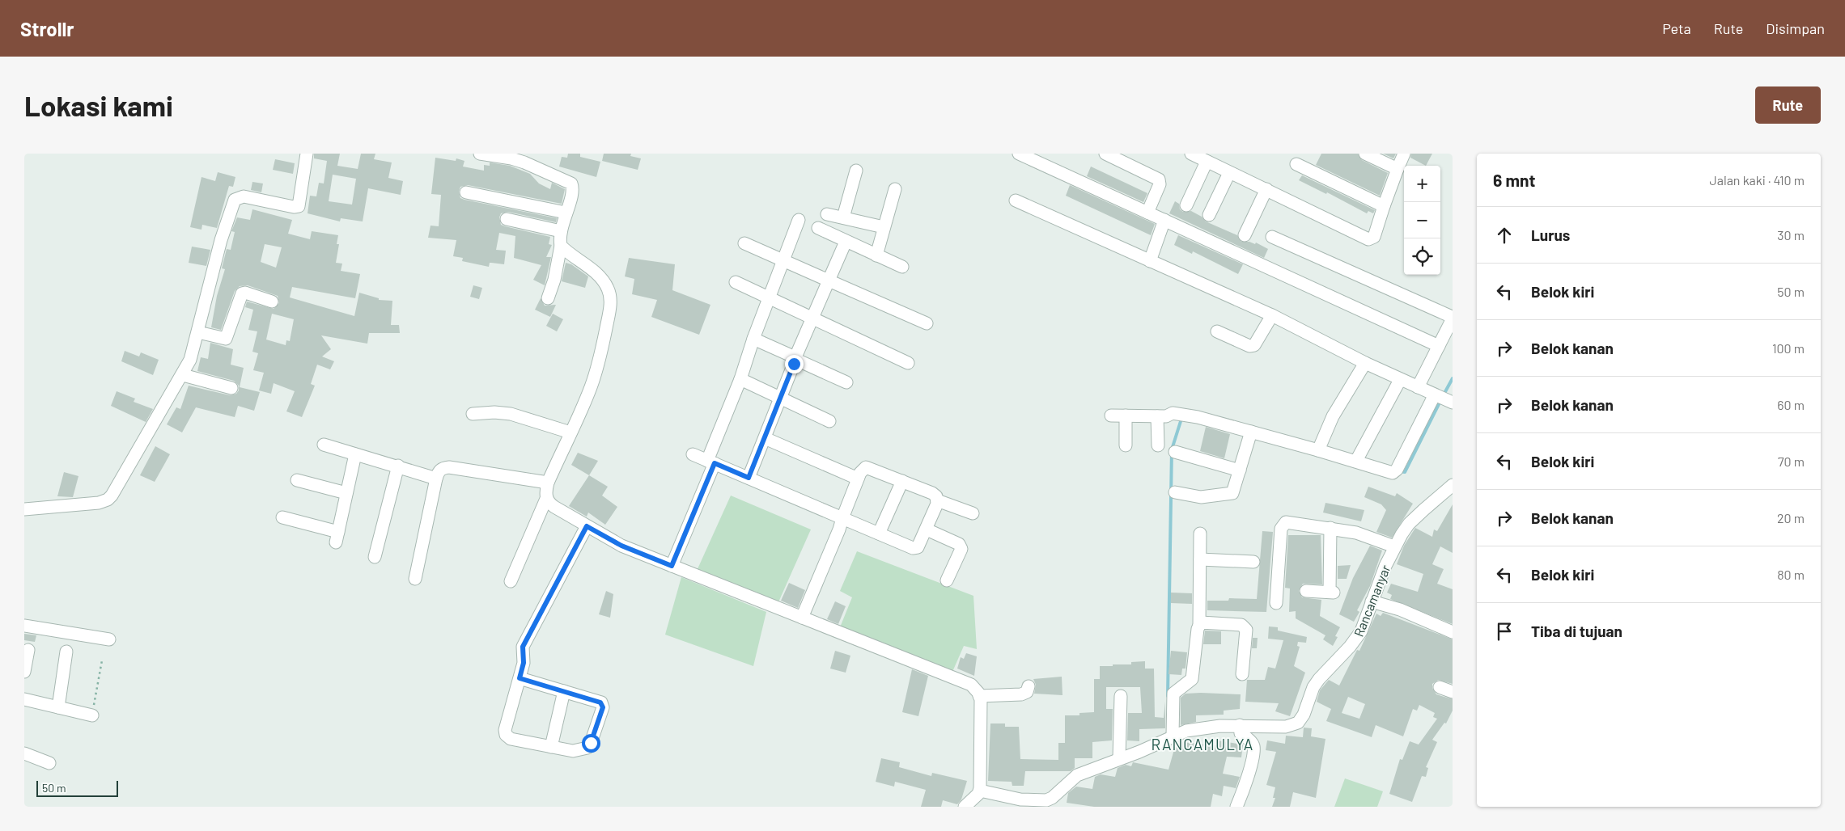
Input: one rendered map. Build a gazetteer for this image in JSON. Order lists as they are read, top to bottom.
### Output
{
  "streets": {
    "street": ["Rancamanyar"]
  },
  "districts": ["RANCAMULYA"],
  "scale_bar": "50 m",
  "page": {
    "header": "Strollr",
    "nav": ["Peta", "Rute", "Disimpan"],
    "buttons": "Rute",
    "title": "Lokasi kami",
    "heading": ["6 mnt", "Jalan kaki · 410 m"],
    "map_buttons": ["+", "−"],
    "list": [
      ["Lurus", "30 m"],
      ["Belok kiri", "50 m"],
      ["Belok kanan", "100 m"],
      ["Belok kanan", "60 m"],
      ["Belok kiri", "70 m"],
      ["Belok kanan", "20 m"],
      ["Belok kiri", "80 m"],
      "Tiba di tujuan"
    ],
    "scale": "50 m"
  }
}
